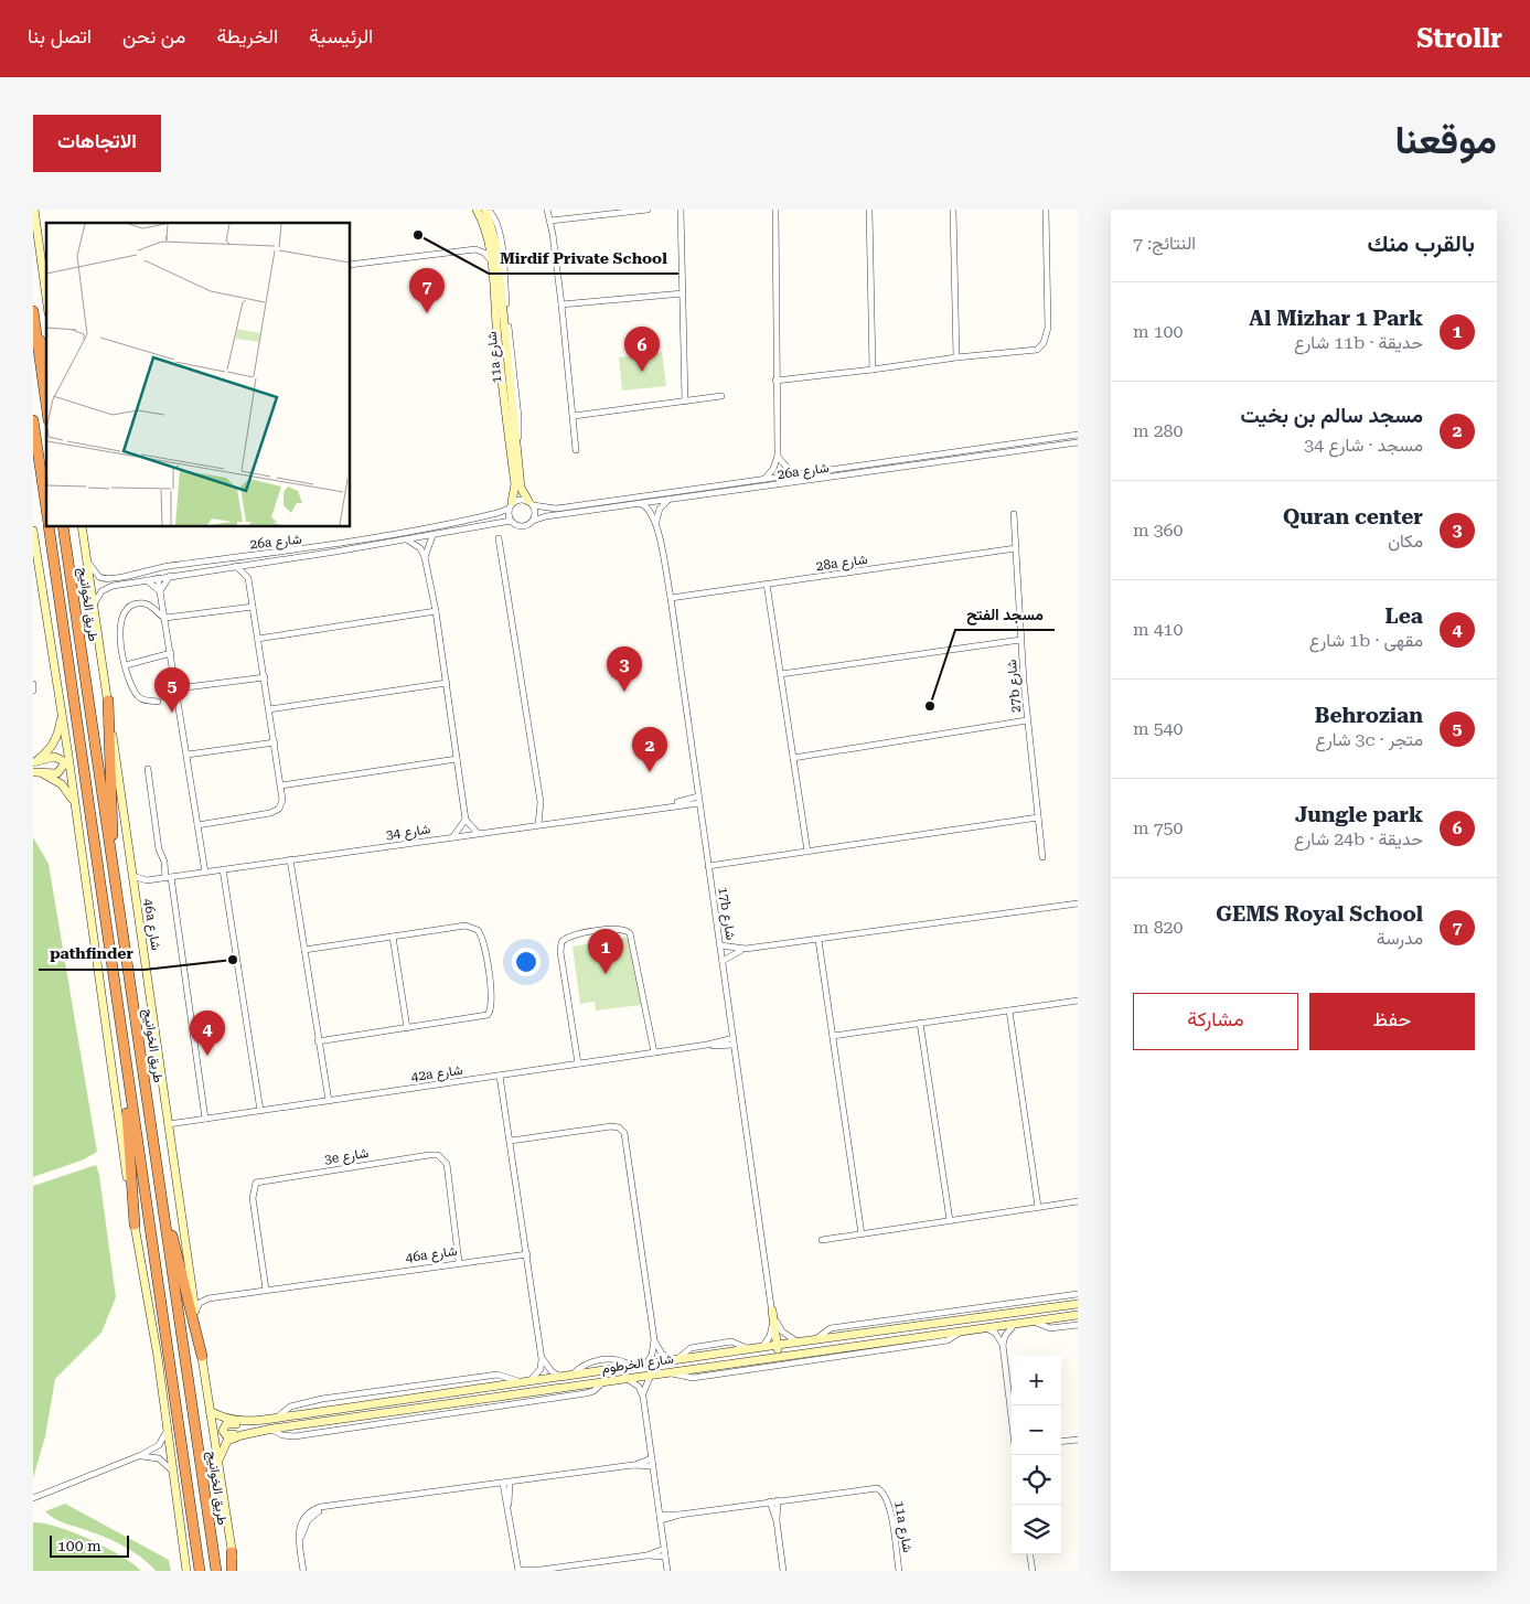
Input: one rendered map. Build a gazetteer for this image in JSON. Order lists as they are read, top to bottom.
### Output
{
  "streets": {
    "highway": ["طريق الخوانيج"],
    "street": [
      "11a شارع",
      "26a شارع",
      "28a شارع",
      "27b شارع",
      "شارع 34",
      "17b شارع",
      "46a شارع",
      "42a شارع",
      "3e شارع",
      "شارع الخرطوم"
    ]
  },
  "crossings": [
    ["11a شارع", "26a شارع"],
    ["26a شارع", "17b شارع"],
    ["26a شارع", "46a شارع"],
    ["28a شارع", "27b شارع"],
    ["28a شارع", "17b شارع"],
    ["شارع 34", "17b شارع"],
    ["شارع 34", "46a شارع"],
    ["17b شارع", "42a شارع"],
    ["17b شارع", "شارع الخرطوم"],
    ["46a شارع", "42a شارع"],
    ["46a شارع", "3e شارع"],
    ["46a شارع", "شارع الخرطوم"]
  ],
  "places": ["Mirdif Private School", "مسجد الفتح", "pathfinder"],
  "scale_bar": "100 m",
  "page": {
    "header": "Strollr",
    "nav": [
      "الرئيسية",
      "الخريطة",
      "من نحن",
      "اتصل بنا"
    ],
    "title": "موقعنا",
    "buttons": [
      "الاتجاهات",
      ["حفظ", "مشاركة"]
    ],
    "heading": ["بالقرب منك", "النتائج: 7"],
    "pins": [
      "7",
      "6",
      "3",
      "5",
      "2",
      "1",
      "4"
    ],
    "list": [
      {
        "mark": "1",
        "name": "Al Mizhar 1 Park",
        "note": "حديقة · 11b شارع",
        "value": "100 m"
      },
      {
        "mark": "2",
        "name": "مسجد سالم بن بخيت",
        "note": "مسجد · شارع 34",
        "value": "280 m"
      },
      {
        "mark": "3",
        "name": "Quran center",
        "note": "مكان",
        "value": "360 m"
      },
      {
        "mark": "4",
        "name": "Lea",
        "note": "مقهى · 1b شارع",
        "value": "410 m"
      },
      {
        "mark": "5",
        "name": "Behrozian",
        "note": "متجر · 3c شارع",
        "value": "540 m"
      },
      {
        "mark": "6",
        "name": "Jungle park",
        "note": "حديقة · 24b شارع",
        "value": "750 m"
      },
      {
        "mark": "7",
        "name": "GEMS Royal School",
        "note": "مدرسة",
        "value": "820 m"
      }
    ],
    "map_buttons": ["+", "−"],
    "scale": "100 m"
  }
}
